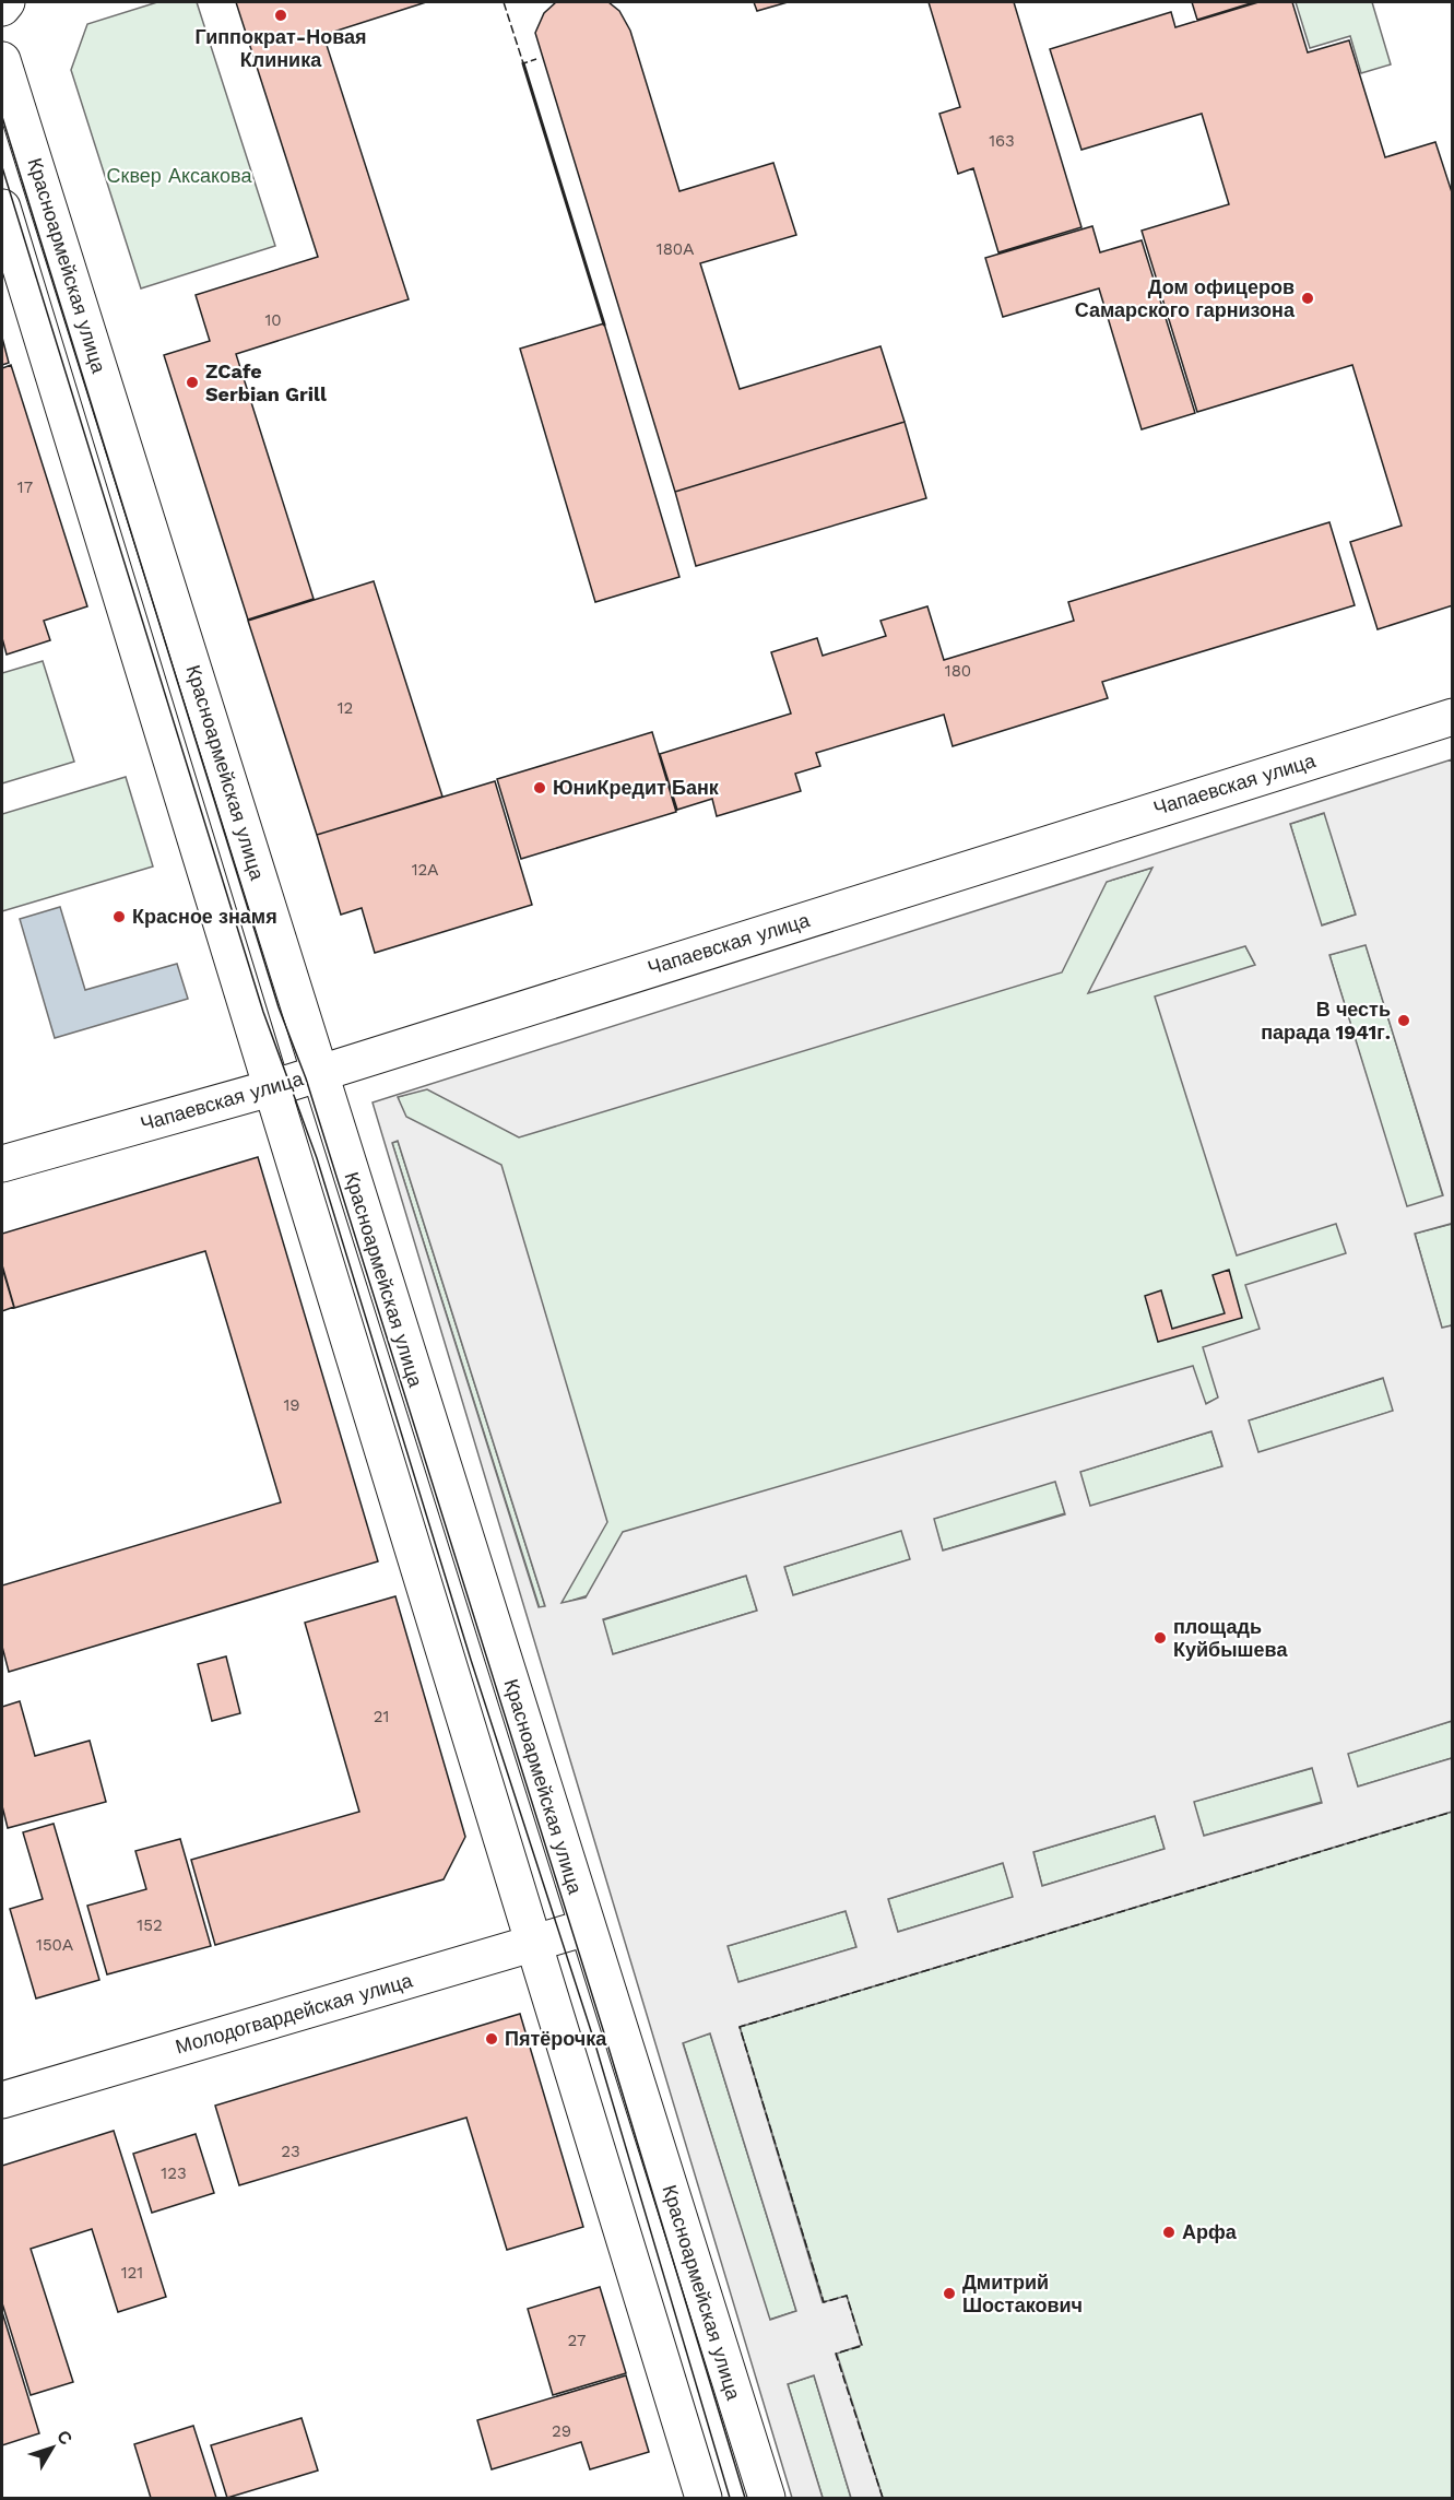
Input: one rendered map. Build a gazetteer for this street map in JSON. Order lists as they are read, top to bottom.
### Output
{
  "streets": {
    "main road": ["Красноармейская улица", "Чапаевская улица", "Молодогвардейская улица"]
  },
  "crossings": [
    ["Красноармейская улица", "Чапаевская улица"],
    ["Красноармейская улица", "Молодогвардейская улица"]
  ],
  "parks": ["Сквер Аксакова"],
  "places": [
    "Гиппократ-Новая Клиника",
    "Дом офицеров Самарского гарнизона",
    "ZCafe Serbian Grill",
    "ЮниКредит Банк",
    "Красное знамя",
    "В честь парада 1941г.",
    "площадь Куйбышева",
    "Пятёрочка",
    "Арфа",
    "Дмитрий Шостакович"
  ],
  "house_numbers": [
    "163",
    "180А",
    "10",
    "17",
    "180",
    "12",
    "12А",
    "19",
    "21",
    "152",
    "150А",
    "23",
    "123",
    "121",
    "27",
    "29"
  ],
  "north": "top right"
}
